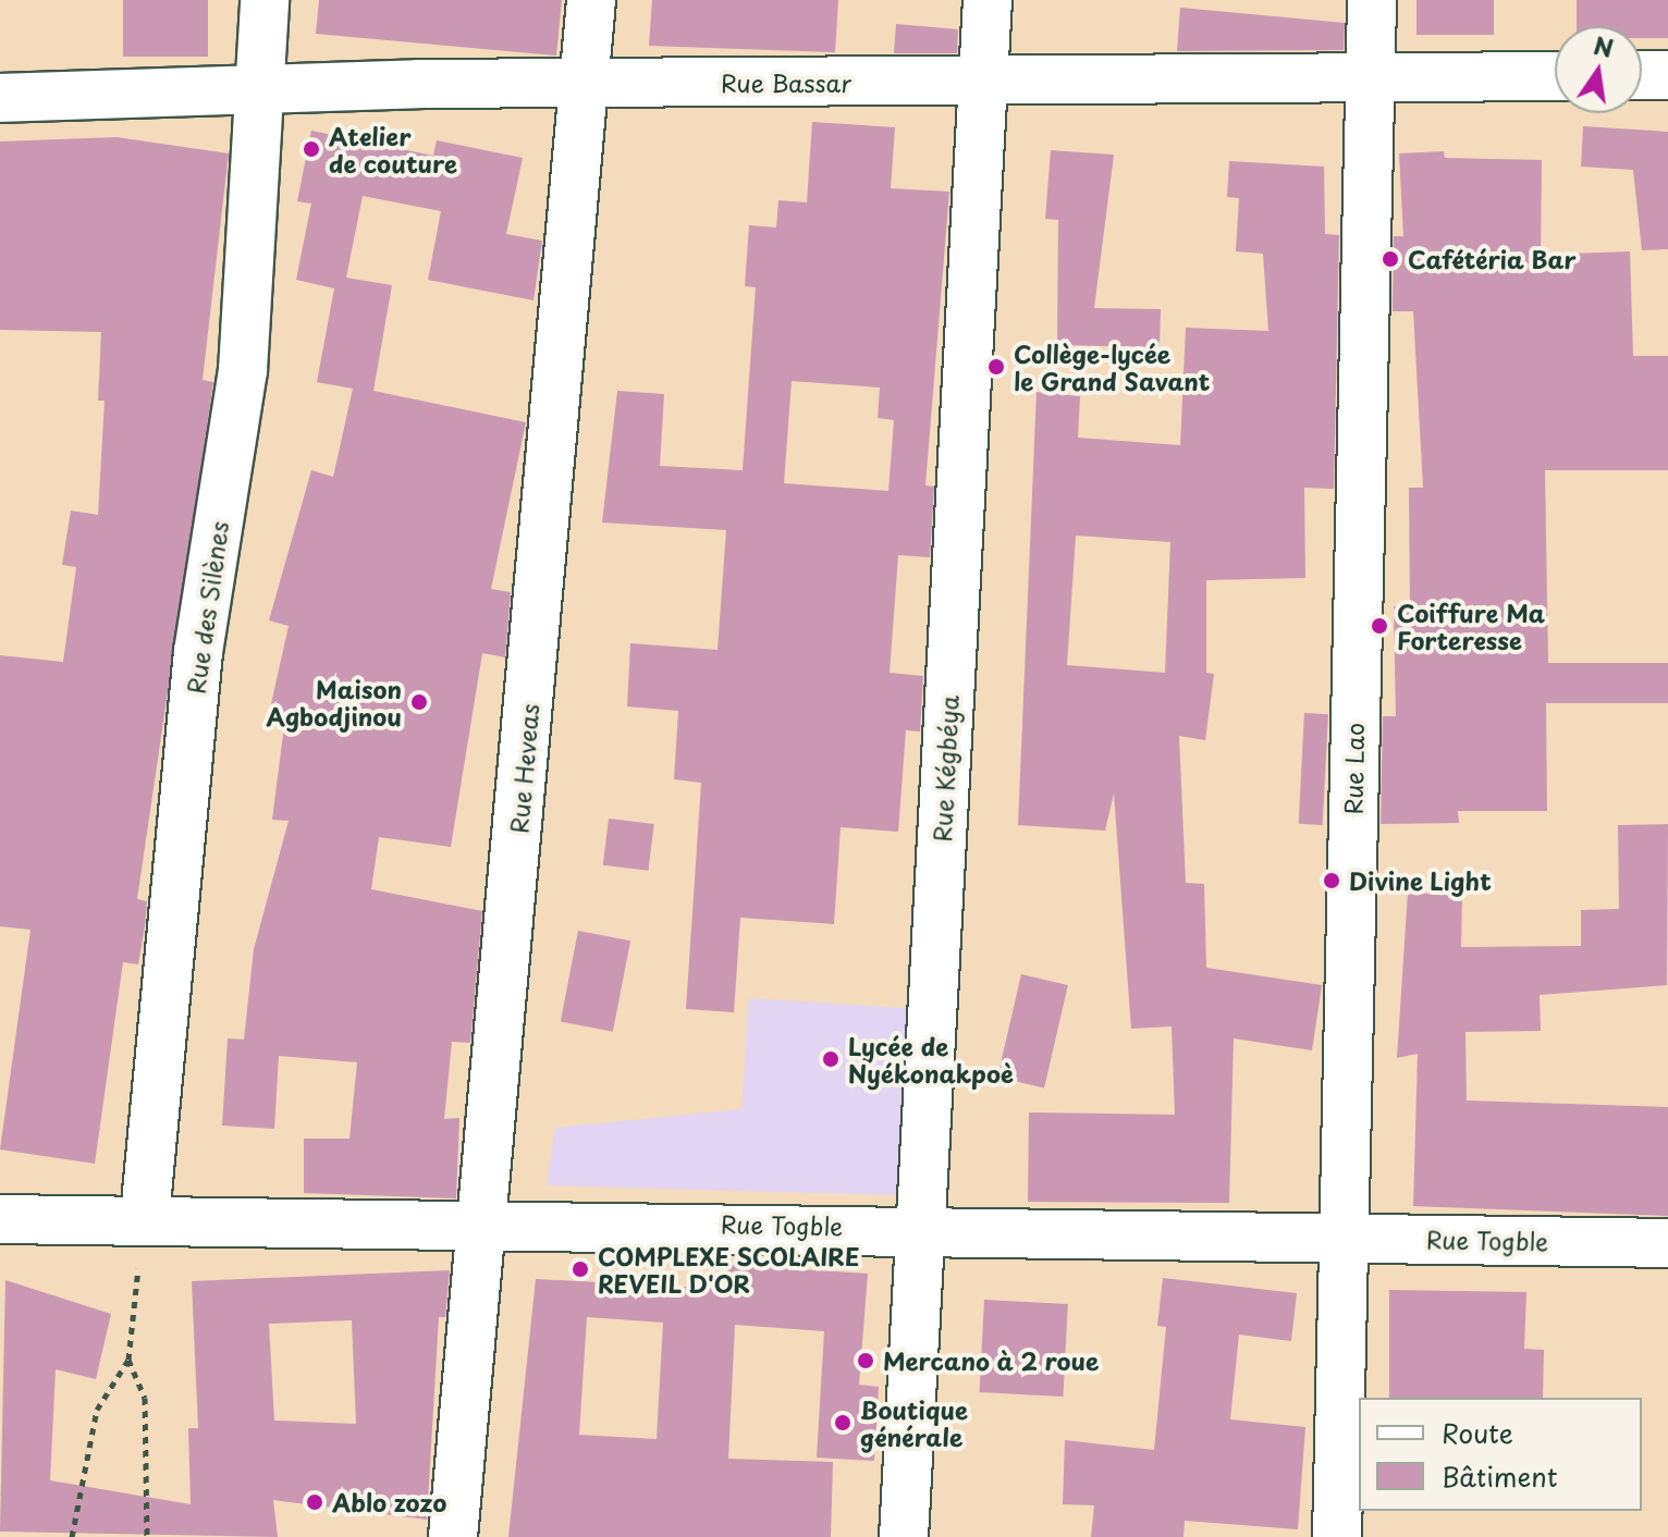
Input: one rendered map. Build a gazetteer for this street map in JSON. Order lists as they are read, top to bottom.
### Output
{
  "streets": {
    "street": [
      "Rue Bassar",
      "Rue des Silènes",
      "Rue Heveas",
      "Rue Kégbéya",
      "Rue Lao",
      "Rue Togble"
    ]
  },
  "crossings": [
    ["Rue Bassar", "Rue des Silènes"],
    ["Rue Bassar", "Rue Heveas"],
    ["Rue Bassar", "Rue Kégbéya"],
    ["Rue Bassar", "Rue Lao"],
    ["Rue des Silènes", "Rue Togble"],
    ["Rue Heveas", "Rue Togble"],
    ["Rue Kégbéya", "Rue Togble"],
    ["Rue Lao", "Rue Togble"]
  ],
  "places": [
    "Atelier de couture",
    "Cafétéria Bar",
    "Collège-lycée le Grand Savant",
    "Coiffure Ma Forteresse",
    "Maison Agbodjinou",
    "Divine Light",
    "Lycée de Nyékonakpoè",
    "COMPLEXE SCOLAIRE REVEIL D'OR",
    "Mercano à 2 roue",
    "Boutique générale",
    "Ablo zozo"
  ],
  "legend": ["Route", "Bâtiment"],
  "north": "top"
}
